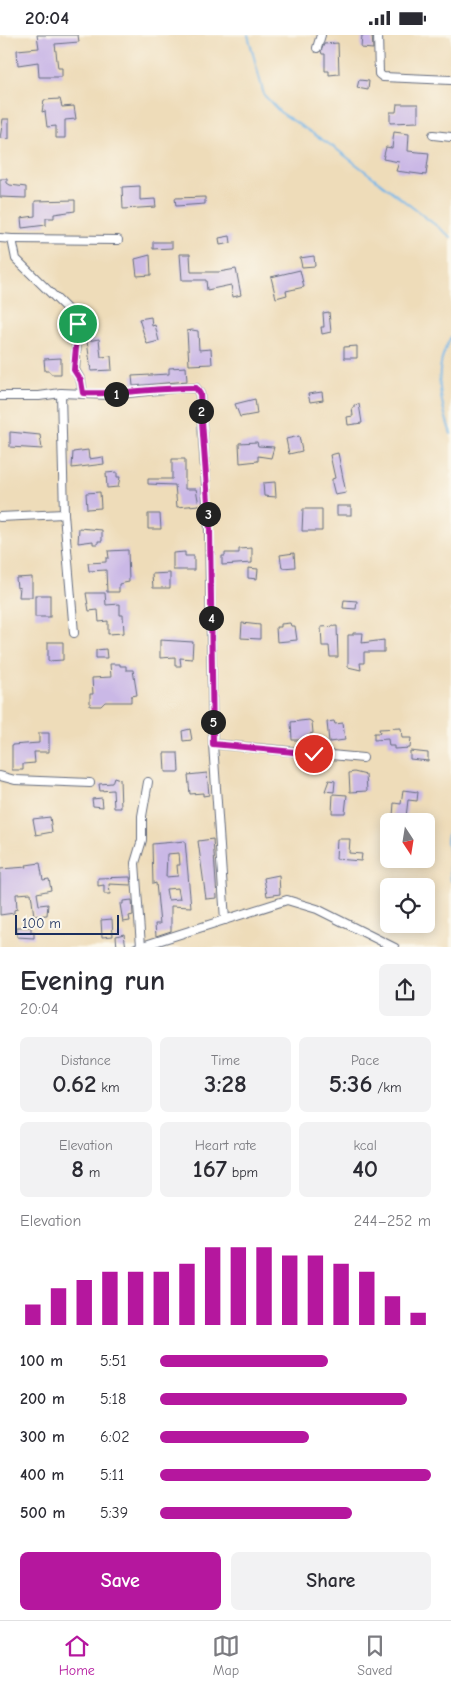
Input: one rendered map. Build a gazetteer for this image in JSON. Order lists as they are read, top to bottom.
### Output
{
  "scale_bar": "100 m",
  "north": "bottom",
  "page": {
    "status": "20:04",
    "pins": [
      "1",
      "2",
      "3",
      "4",
      "5"
    ],
    "scale": "100 m",
    "heading": ["Evening run", "20:04"],
    "stats": [
      ["Distance", "0.62 km"],
      ["Time", "3:28"],
      ["Pace", "5:36 /km"],
      ["Elevation", "8 m"],
      ["Heart rate", "167 bpm"],
      ["kcal", "40"]
    ],
    "chart": ["Elevation", "244–252 m"],
    "list": [
      {
        "name": "100 m",
        "note": "5:51"
      },
      {
        "name": "200 m",
        "note": "5:18"
      },
      {
        "name": "300 m",
        "note": "6:02"
      },
      {
        "name": "400 m",
        "note": "5:11"
      },
      {
        "name": "500 m",
        "note": "5:39"
      }
    ],
    "buttons": ["Save", "Share"],
    "tabs": ["Home", "Map", "Saved"]
  }
}
